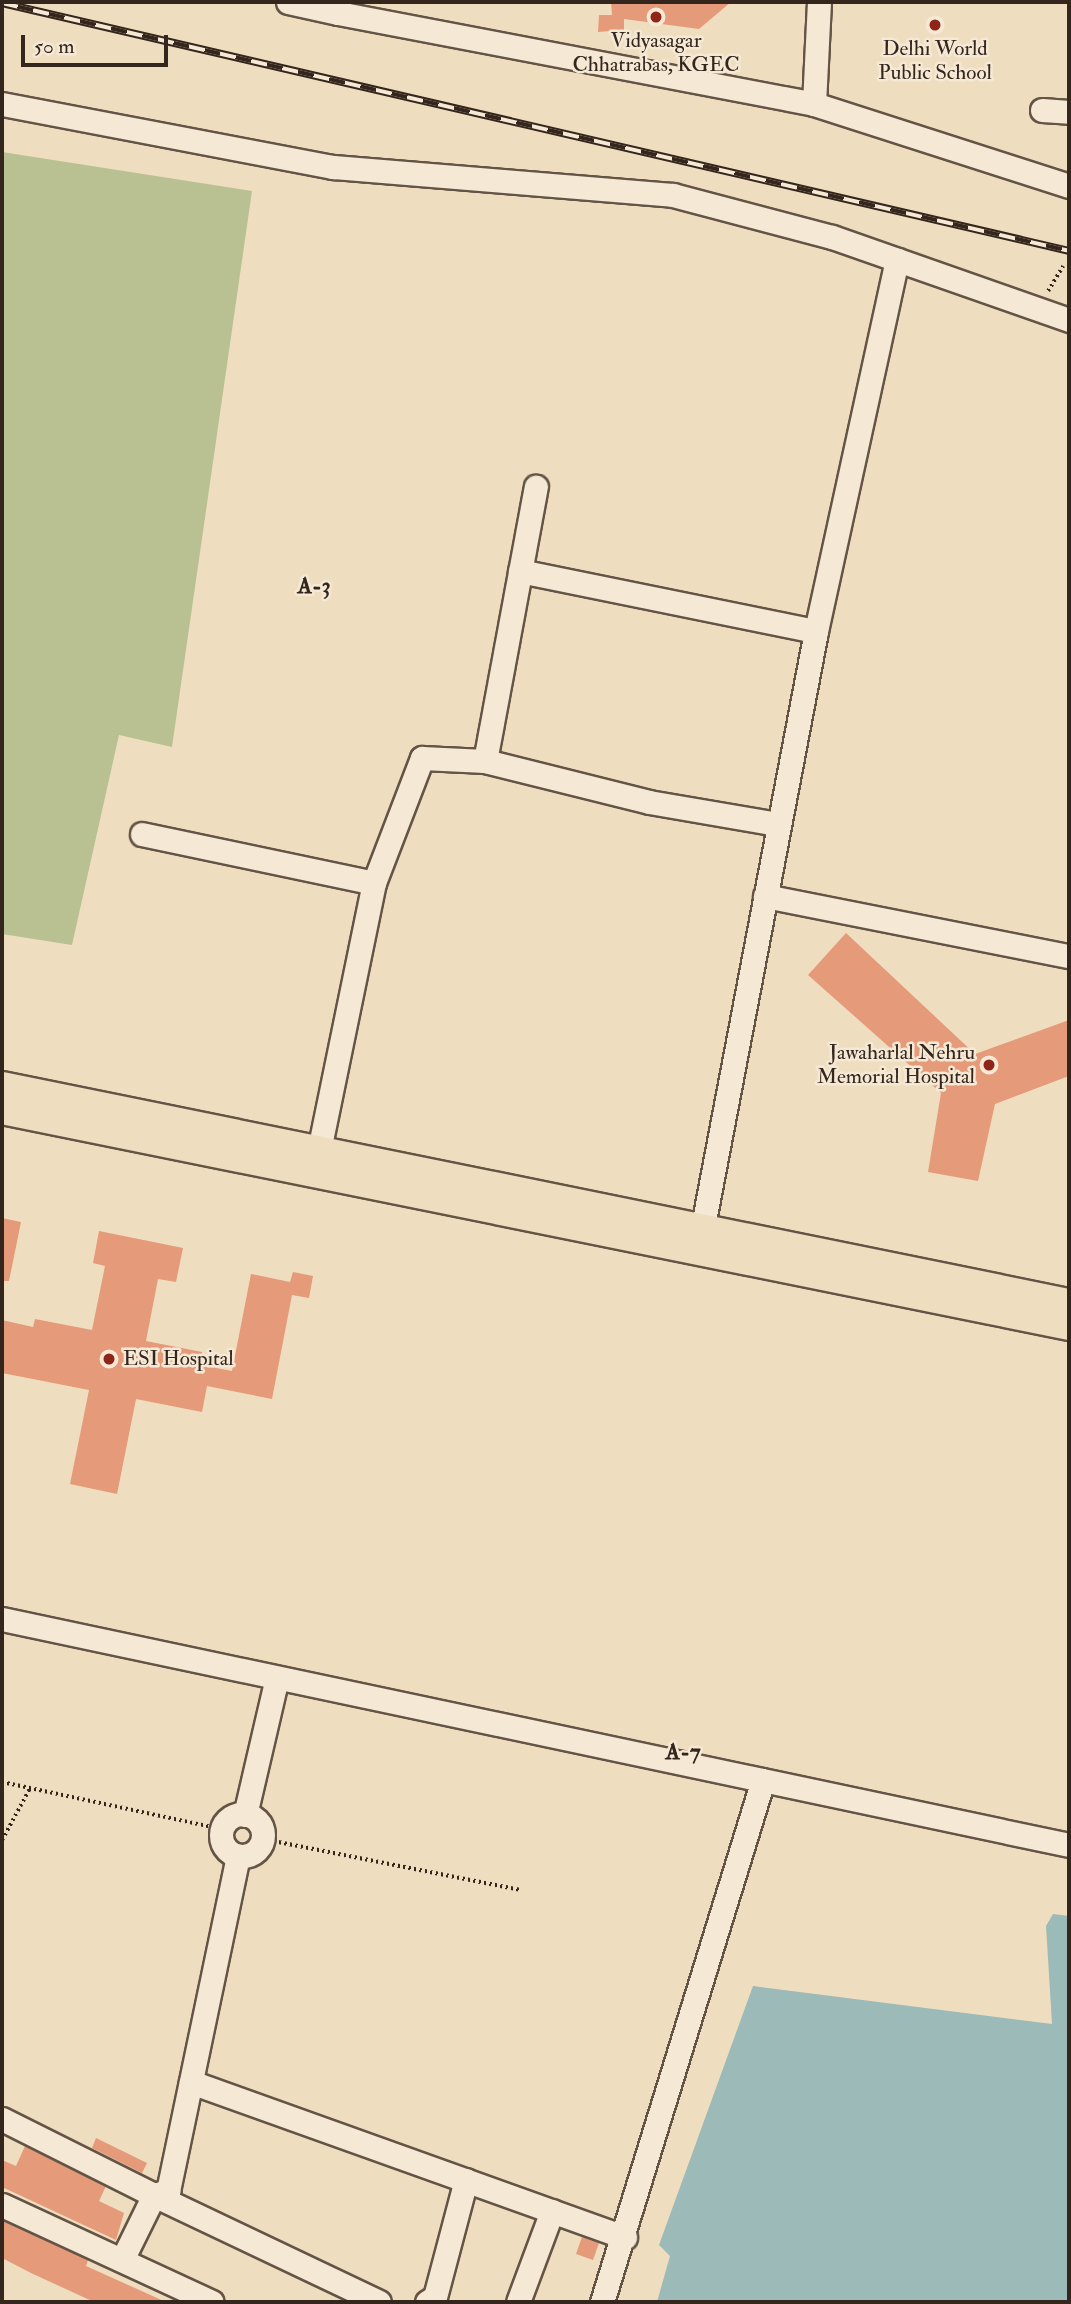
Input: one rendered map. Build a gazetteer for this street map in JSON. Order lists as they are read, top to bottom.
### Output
{
  "districts": ["A-3", "A-7"],
  "places": [
    "Vidyasagar Chhatrabas, KGEC",
    "Delhi World Public School",
    "Jawaharlal Nehru Memorial Hospital",
    "ESI Hospital"
  ],
  "scale_bar": "50 m"
}
